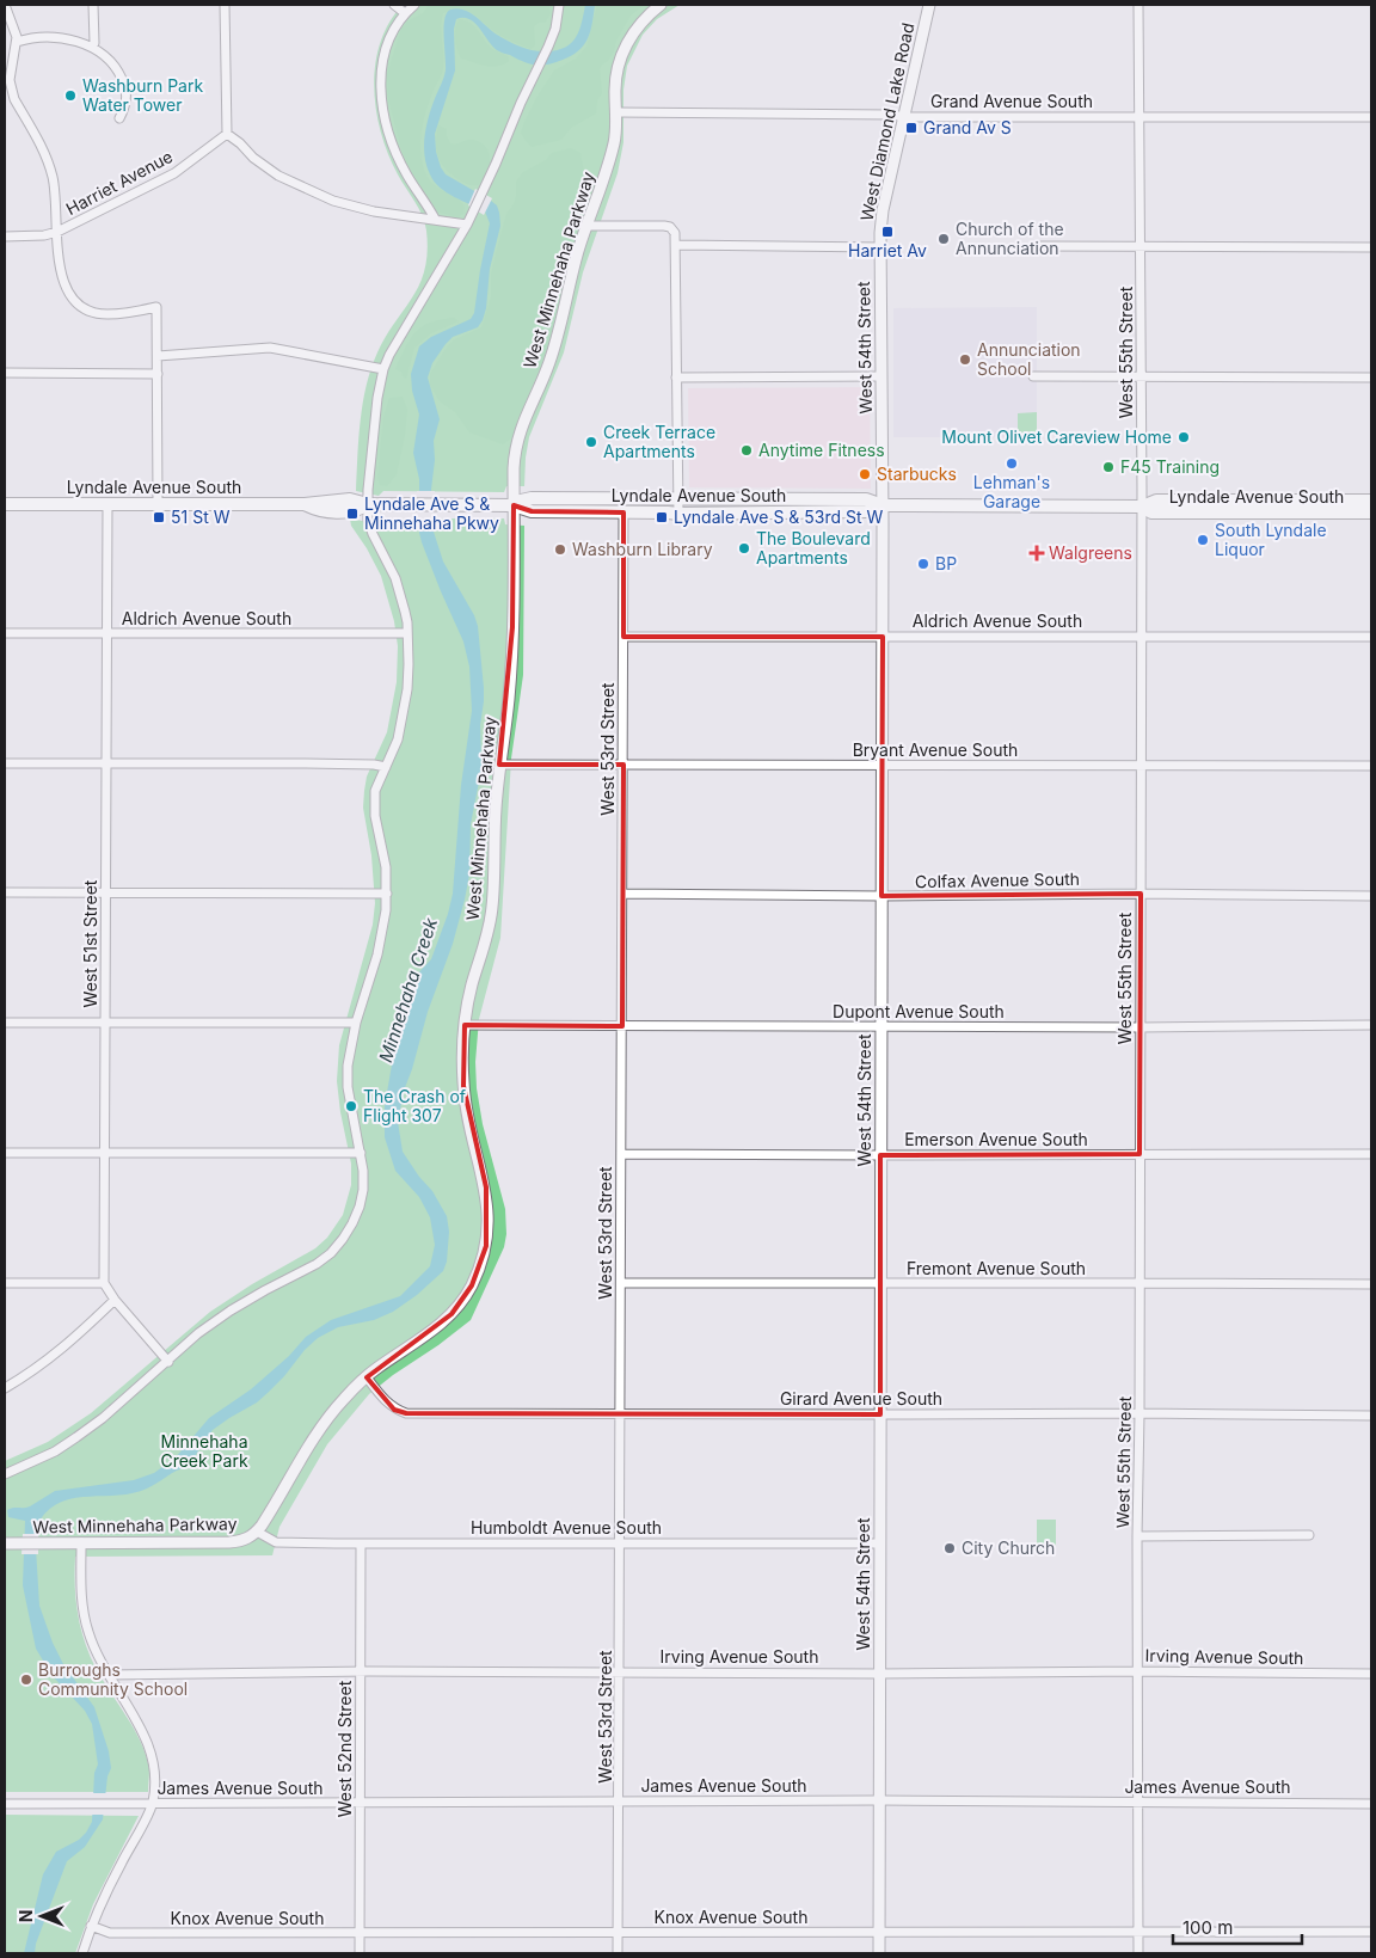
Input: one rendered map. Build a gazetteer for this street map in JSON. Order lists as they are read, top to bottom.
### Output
{
  "streets": {
    "main road": ["Lyndale Avenue South"],
    "street": [
      "Grand Avenue South",
      "West Diamond Lake Road",
      "Harriet Avenue",
      "West Minnehaha Parkway",
      "West 54th Street",
      "West 55th Street",
      "Aldrich Avenue South",
      "West 53rd Street",
      "Bryant Avenue South",
      "Colfax Avenue South",
      "West 51st Street",
      "Dupont Avenue South",
      "Emerson Avenue South",
      "Fremont Avenue South",
      "Girard Avenue South",
      "Humboldt Avenue South",
      "Irving Avenue South",
      "West 52nd Street",
      "James Avenue South",
      "Knox Avenue South"
    ]
  },
  "crossings": [
    ["Grand Avenue South", "West Diamond Lake Road"],
    ["Grand Avenue South", "West Minnehaha Parkway"],
    ["Grand Avenue South", "West 55th Street"],
    ["West Diamond Lake Road", "West 54th Street"],
    ["West Minnehaha Parkway", "Lyndale Avenue South"],
    ["West Minnehaha Parkway", "Bryant Avenue South"],
    ["West Minnehaha Parkway", "Dupont Avenue South"],
    ["West Minnehaha Parkway", "Girard Avenue South"],
    ["West Minnehaha Parkway", "Humboldt Avenue South"],
    ["West 54th Street", "Lyndale Avenue South"],
    ["West 54th Street", "Aldrich Avenue South"],
    ["West 54th Street", "Bryant Avenue South"],
    ["West 54th Street", "Colfax Avenue South"],
    ["West 54th Street", "Dupont Avenue South"],
    ["West 54th Street", "Emerson Avenue South"],
    ["West 54th Street", "Fremont Avenue South"],
    ["West 54th Street", "Girard Avenue South"],
    ["West 54th Street", "Humboldt Avenue South"],
    ["West 54th Street", "Irving Avenue South"],
    ["West 54th Street", "James Avenue South"],
    ["West 54th Street", "Knox Avenue South"],
    ["West 55th Street", "Lyndale Avenue South"],
    ["West 55th Street", "Aldrich Avenue South"],
    ["West 55th Street", "Bryant Avenue South"],
    ["West 55th Street", "Colfax Avenue South"],
    ["West 55th Street", "Dupont Avenue South"],
    ["West 55th Street", "Emerson Avenue South"],
    ["West 55th Street", "Fremont Avenue South"],
    ["West 55th Street", "Girard Avenue South"],
    ["West 55th Street", "Irving Avenue South"],
    ["West 55th Street", "James Avenue South"],
    ["West 55th Street", "Knox Avenue South"],
    ["Lyndale Avenue South", "West 53rd Street"],
    ["Lyndale Avenue South", "West 51st Street"],
    ["Aldrich Avenue South", "West 53rd Street"],
    ["Aldrich Avenue South", "West 51st Street"],
    ["West 53rd Street", "Bryant Avenue South"],
    ["West 53rd Street", "Colfax Avenue South"],
    ["West 53rd Street", "Dupont Avenue South"],
    ["West 53rd Street", "Emerson Avenue South"],
    ["West 53rd Street", "Fremont Avenue South"],
    ["West 53rd Street", "Girard Avenue South"],
    ["West 53rd Street", "Humboldt Avenue South"],
    ["West 53rd Street", "Irving Avenue South"],
    ["West 53rd Street", "James Avenue South"],
    ["West 53rd Street", "Knox Avenue South"],
    ["Humboldt Avenue South", "West 52nd Street"],
    ["Irving Avenue South", "West 52nd Street"],
    ["West 52nd Street", "James Avenue South"],
    ["West 52nd Street", "Knox Avenue South"]
  ],
  "water": ["Minnehaha Creek"],
  "parks": ["Minnehaha Creek Park"],
  "places": {
    "other": [
      "Washburn Park Water Tower",
      "Church of the Annunciation",
      "Annunciation School",
      "Mount Olivet Careview Home",
      "Creek Terrace Apartments",
      "Anytime Fitness",
      "Lehman's Garage",
      "F45 Training",
      "Starbucks",
      "South Lyndale Liquor",
      "The Boulevard Apartments",
      "Washburn Library",
      "BP",
      "The Crash of Flight 307",
      "City Church",
      "Burroughs Community School"
    ],
    "transit": [
      "Grand Av S",
      "Harriet Av",
      "Lyndale Ave S & Minnehaha Pkwy",
      "51 St W",
      "Lyndale Ave S & 53rd St W"
    ],
    "health": ["Walgreens"]
  },
  "scale_bar": "100 m",
  "north": "left"
}
